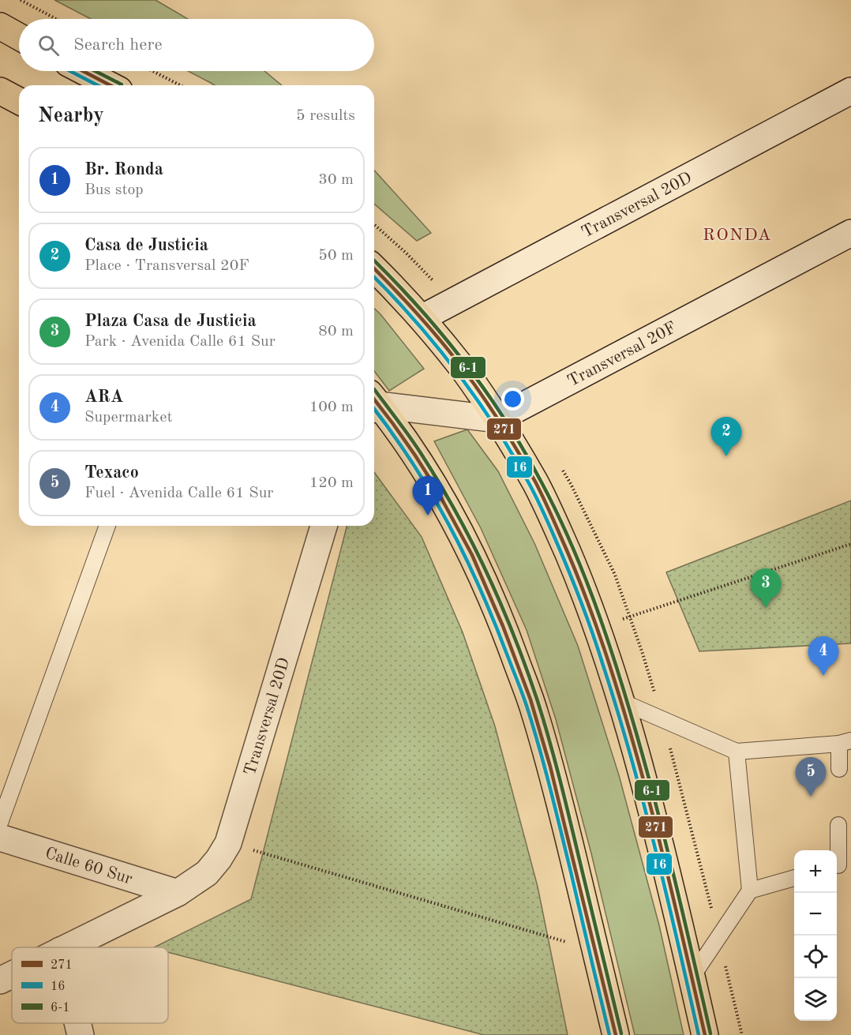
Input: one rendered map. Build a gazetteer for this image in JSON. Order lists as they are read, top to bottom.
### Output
{
  "streets": {
    "street": ["Transversal 20D", "Transversal 20F", "Calle 60 Sur"]
  },
  "crossings": [
    ["Transversal 20D", "Calle 60 Sur"]
  ],
  "districts": ["RONDA"],
  "lines": ["transit line 271", "transit line 16", "transit line 6-1"],
  "legend": ["271", "16", "6-1"],
  "page": {
    "search": "Search here",
    "heading": ["Nearby", "5 results"],
    "list": [
      {
        "mark": "1",
        "name": "Br. Ronda",
        "note": "Bus stop",
        "value": "30 m"
      },
      {
        "mark": "2",
        "name": "Casa de Justicia",
        "note": "Place · Transversal 20F",
        "value": "50 m"
      },
      {
        "mark": "3",
        "name": "Plaza Casa de Justicia",
        "note": "Park · Avenida Calle 61 Sur",
        "value": "80 m"
      },
      {
        "mark": "4",
        "name": "ARA",
        "note": "Supermarket",
        "value": "100 m"
      },
      {
        "mark": "5",
        "name": "Texaco",
        "note": "Fuel · Avenida Calle 61 Sur",
        "value": "120 m"
      }
    ],
    "pins": [
      "2",
      "1",
      "3",
      "4",
      "5"
    ],
    "map_buttons": ["+", "−"]
  }
}
